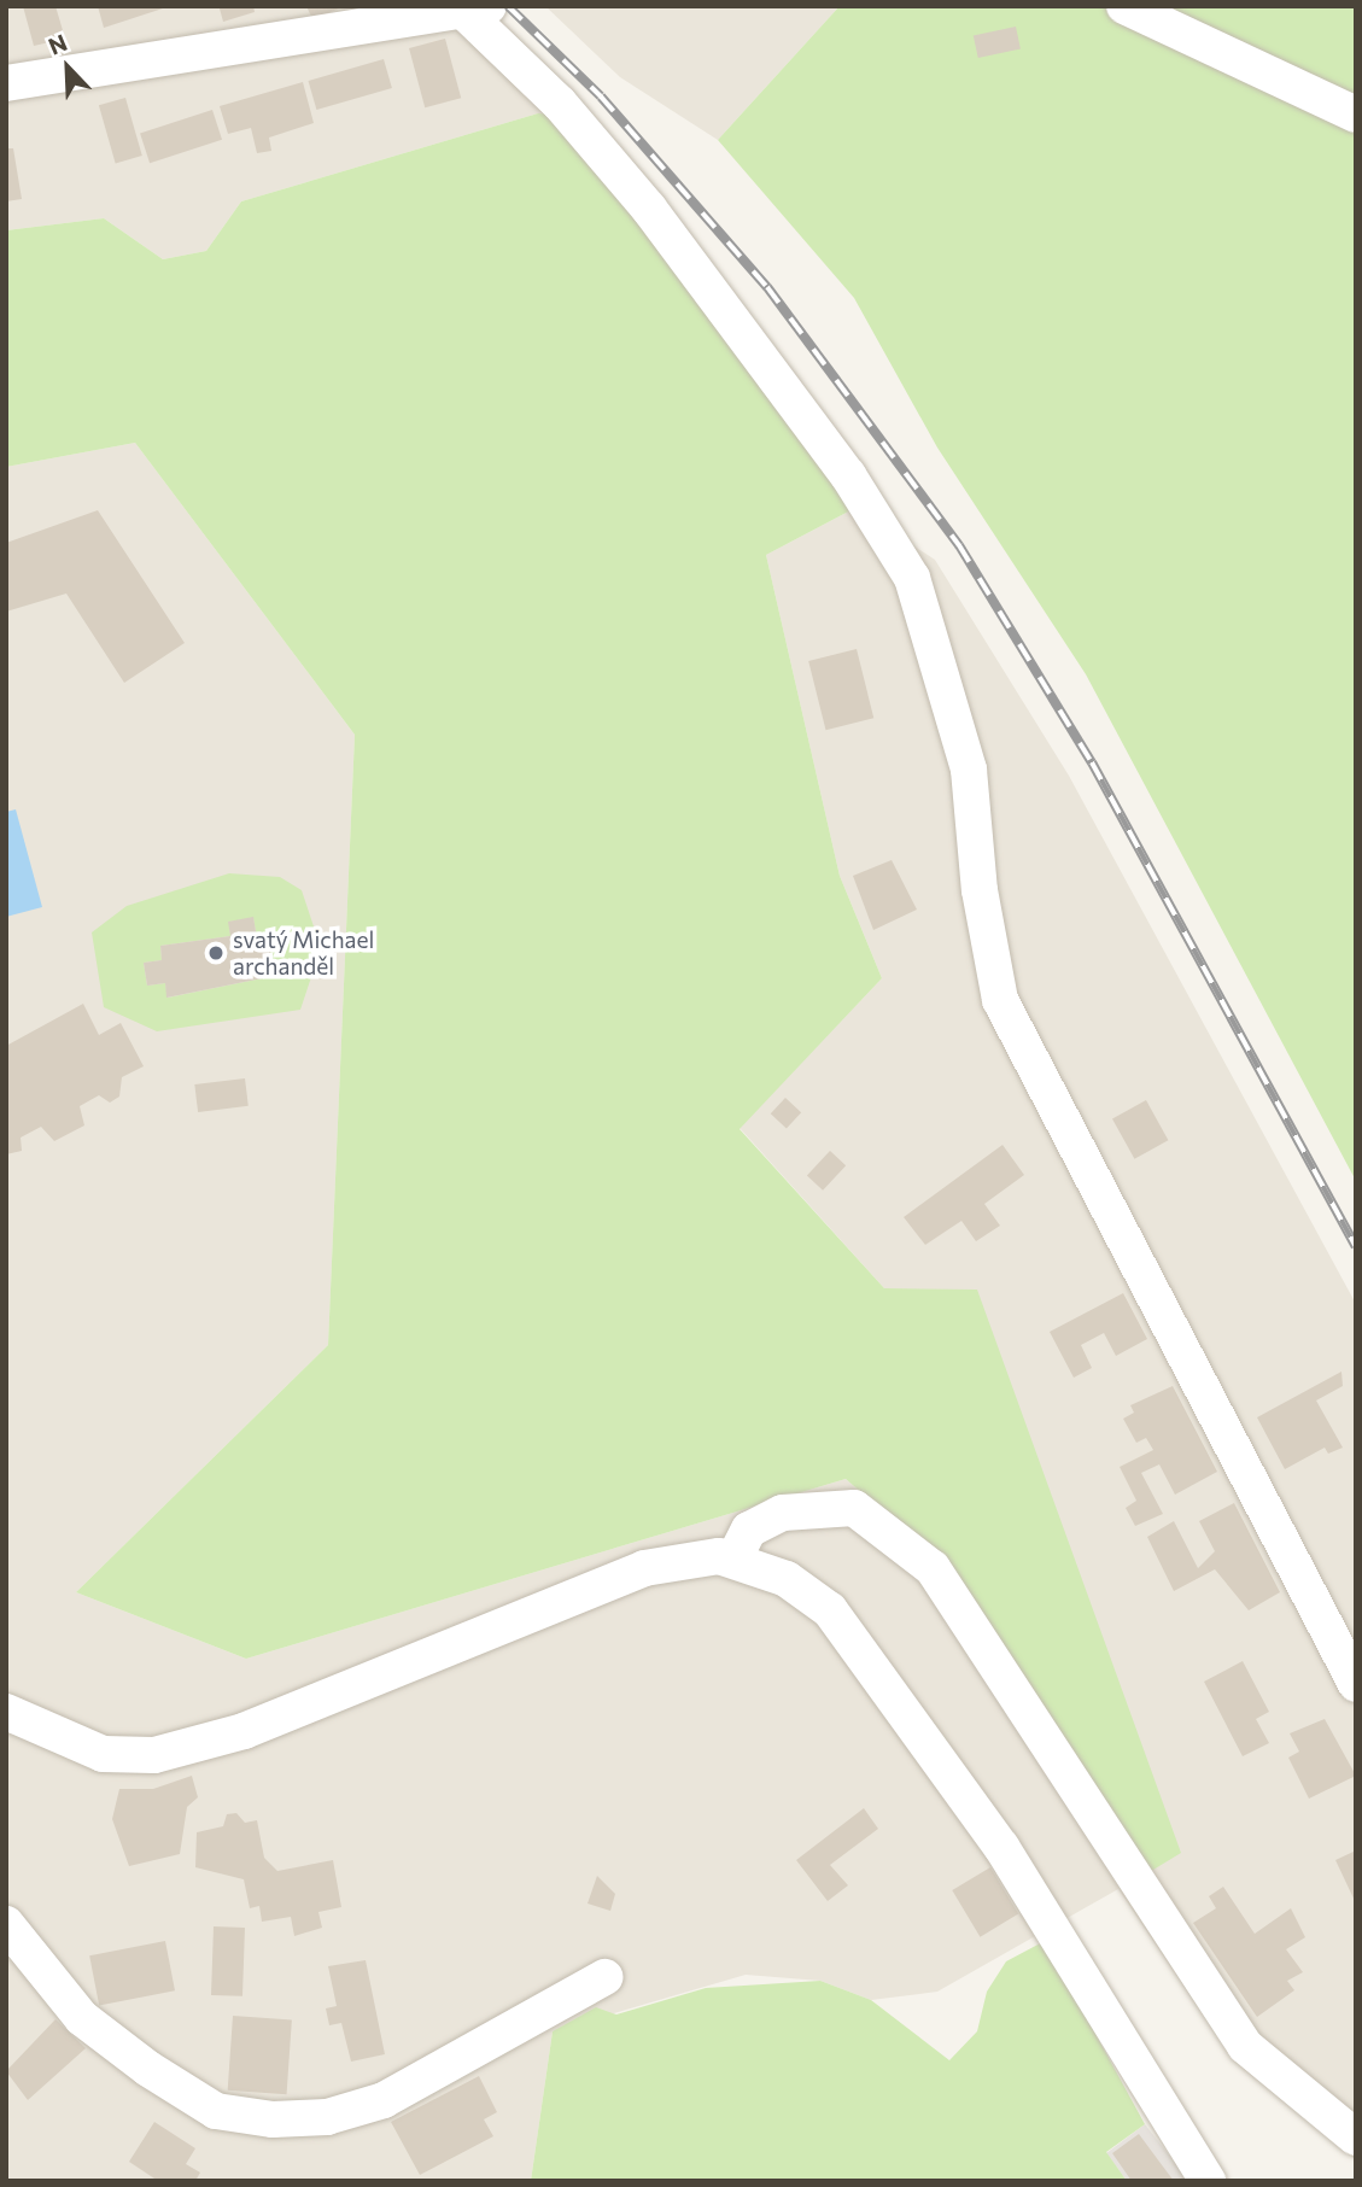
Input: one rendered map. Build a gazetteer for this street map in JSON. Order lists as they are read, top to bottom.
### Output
{
  "places": ["svatý Michael archanděl"],
  "north": "top left"
}
